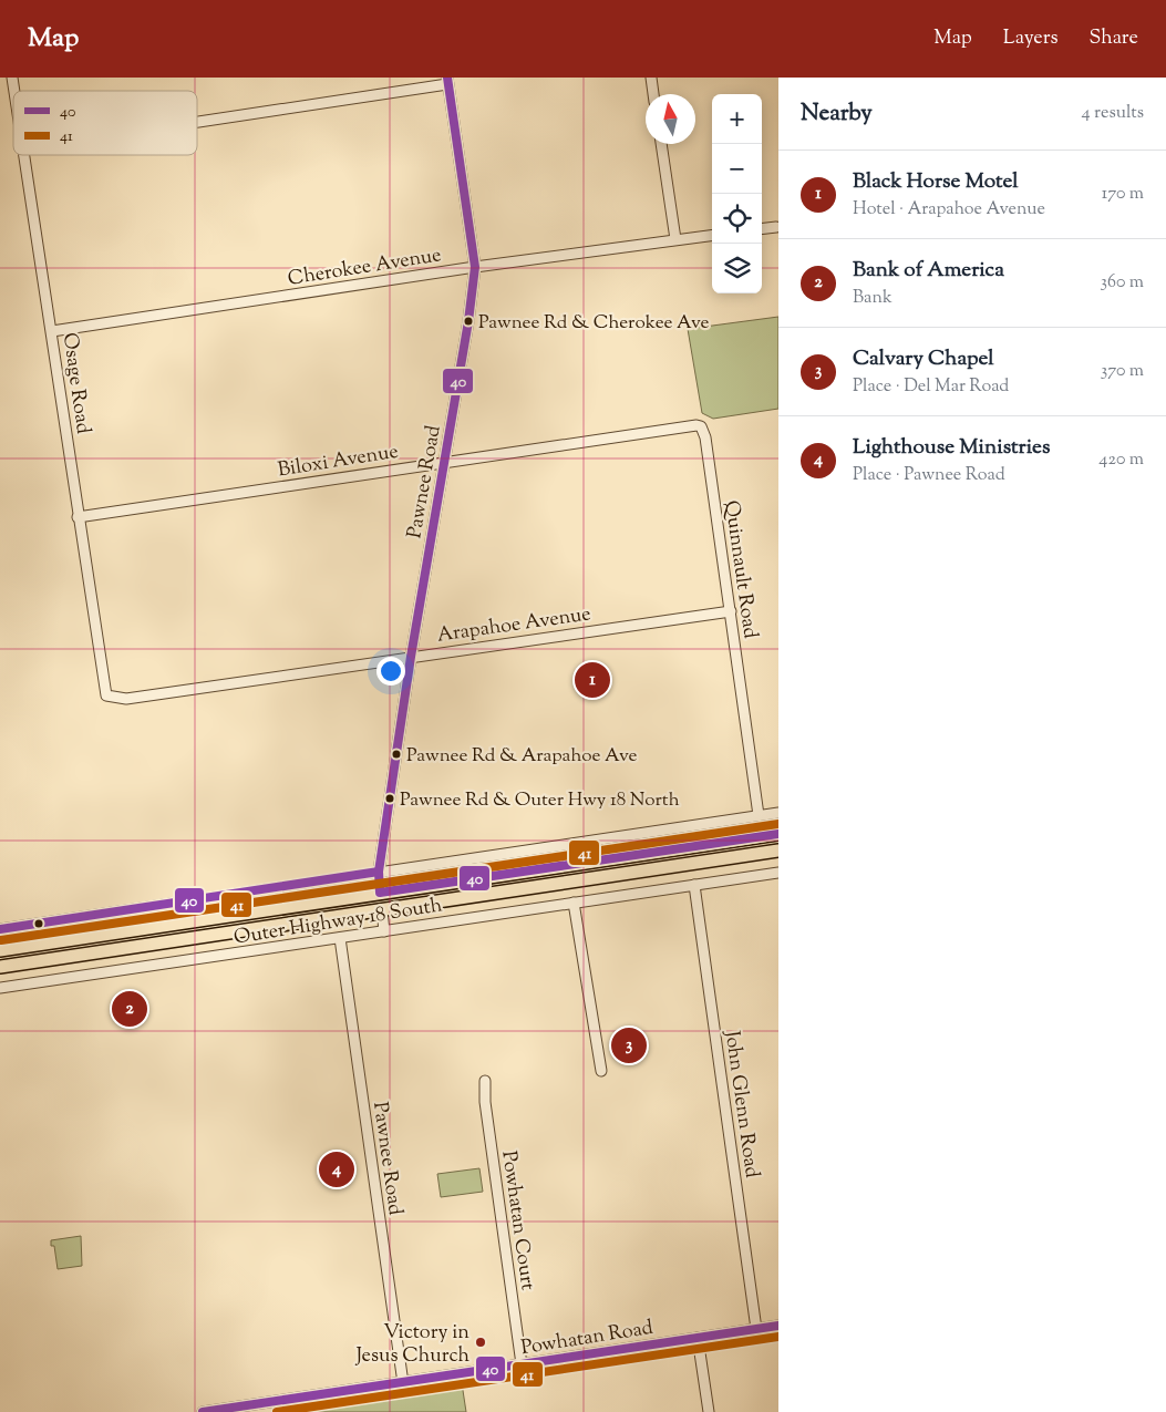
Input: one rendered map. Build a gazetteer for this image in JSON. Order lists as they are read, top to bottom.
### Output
{
  "streets": {
    "street": [
      "Cherokee Avenue",
      "Osage Road",
      "Biloxi Avenue",
      "Pawnee Road",
      "Quinnault Road",
      "Arapahoe Avenue",
      "Outer Highway 18 South",
      "John Glenn Road",
      "Powhatan Court",
      "Powhatan Road"
    ]
  },
  "crossings": [
    ["Cherokee Avenue", "Osage Road"],
    ["Cherokee Avenue", "Pawnee Road"],
    ["Osage Road", "Biloxi Avenue"],
    ["Osage Road", "Arapahoe Avenue"],
    ["Biloxi Avenue", "Pawnee Road"],
    ["Biloxi Avenue", "Quinnault Road"],
    ["Pawnee Road", "Arapahoe Avenue"],
    ["Pawnee Road", "Outer Highway 18 South"],
    ["Pawnee Road", "Powhatan Road"],
    ["Quinnault Road", "Arapahoe Avenue"],
    ["Outer Highway 18 South", "John Glenn Road"],
    ["John Glenn Road", "Powhatan Road"],
    ["Powhatan Court", "Powhatan Road"]
  ],
  "places": [
    "Pawnee Rd & Cherokee Ave",
    "Pawnee Rd & Arapahoe Ave",
    "Pawnee Rd & Outer Hwy 18 North",
    "Victory in Jesus Church"
  ],
  "lines": ["transit line 40", "transit line 41"],
  "legend": ["40", "41"],
  "north": "top",
  "page": {
    "header": "Map",
    "nav": ["Map", "Layers", "Share"],
    "heading": ["Nearby", "4 results"],
    "map_buttons": ["+", "−"],
    "list": [
      {
        "mark": "1",
        "name": "Black Horse Motel",
        "note": "Hotel · Arapahoe Avenue",
        "value": "170 m"
      },
      {
        "mark": "2",
        "name": "Bank of America",
        "note": "Bank",
        "value": "360 m"
      },
      {
        "mark": "3",
        "name": "Calvary Chapel",
        "note": "Place · Del Mar Road",
        "value": "370 m"
      },
      {
        "mark": "4",
        "name": "Lighthouse Ministries",
        "note": "Place · Pawnee Road",
        "value": "420 m"
      }
    ],
    "pins": [
      "1",
      "2",
      "3",
      "4"
    ]
  }
}
